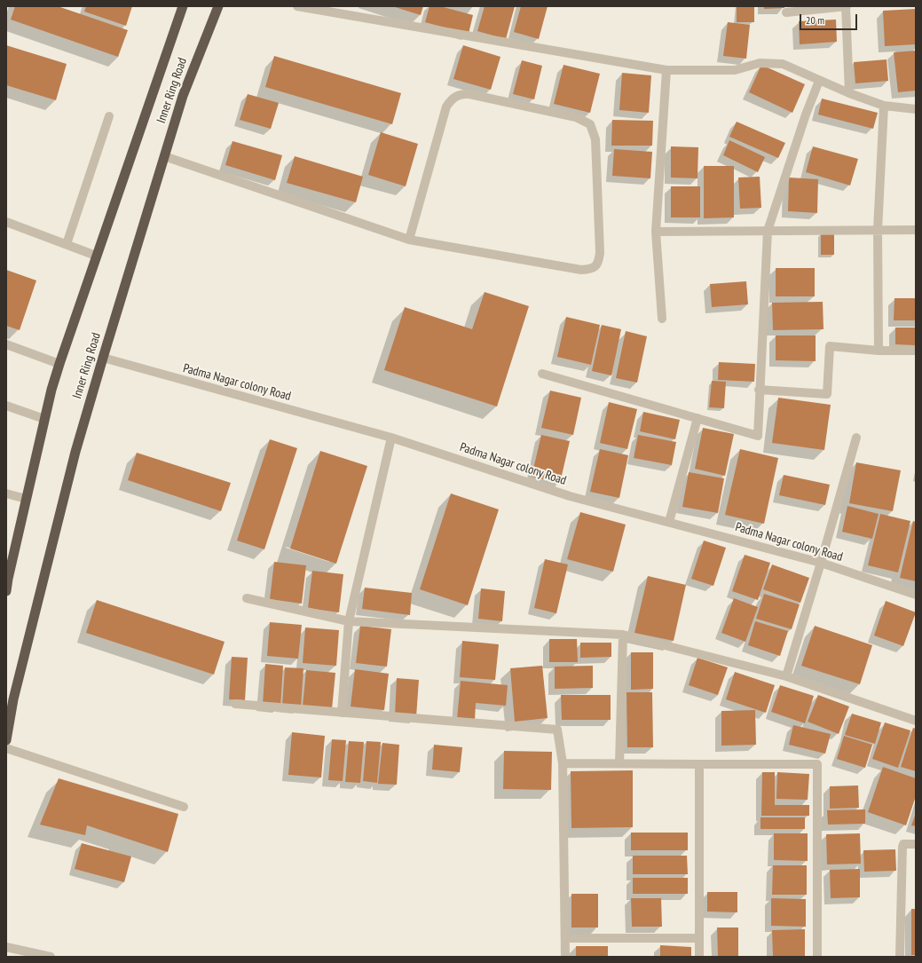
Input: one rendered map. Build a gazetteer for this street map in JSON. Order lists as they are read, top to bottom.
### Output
{
  "streets": {
    "highway": ["Inner Ring Road"],
    "street": ["Padma Nagar colony Road"]
  },
  "crossings": [
    ["Inner Ring Road", "Padma Nagar colony Road"]
  ],
  "scale_bar": "20 m"
}
